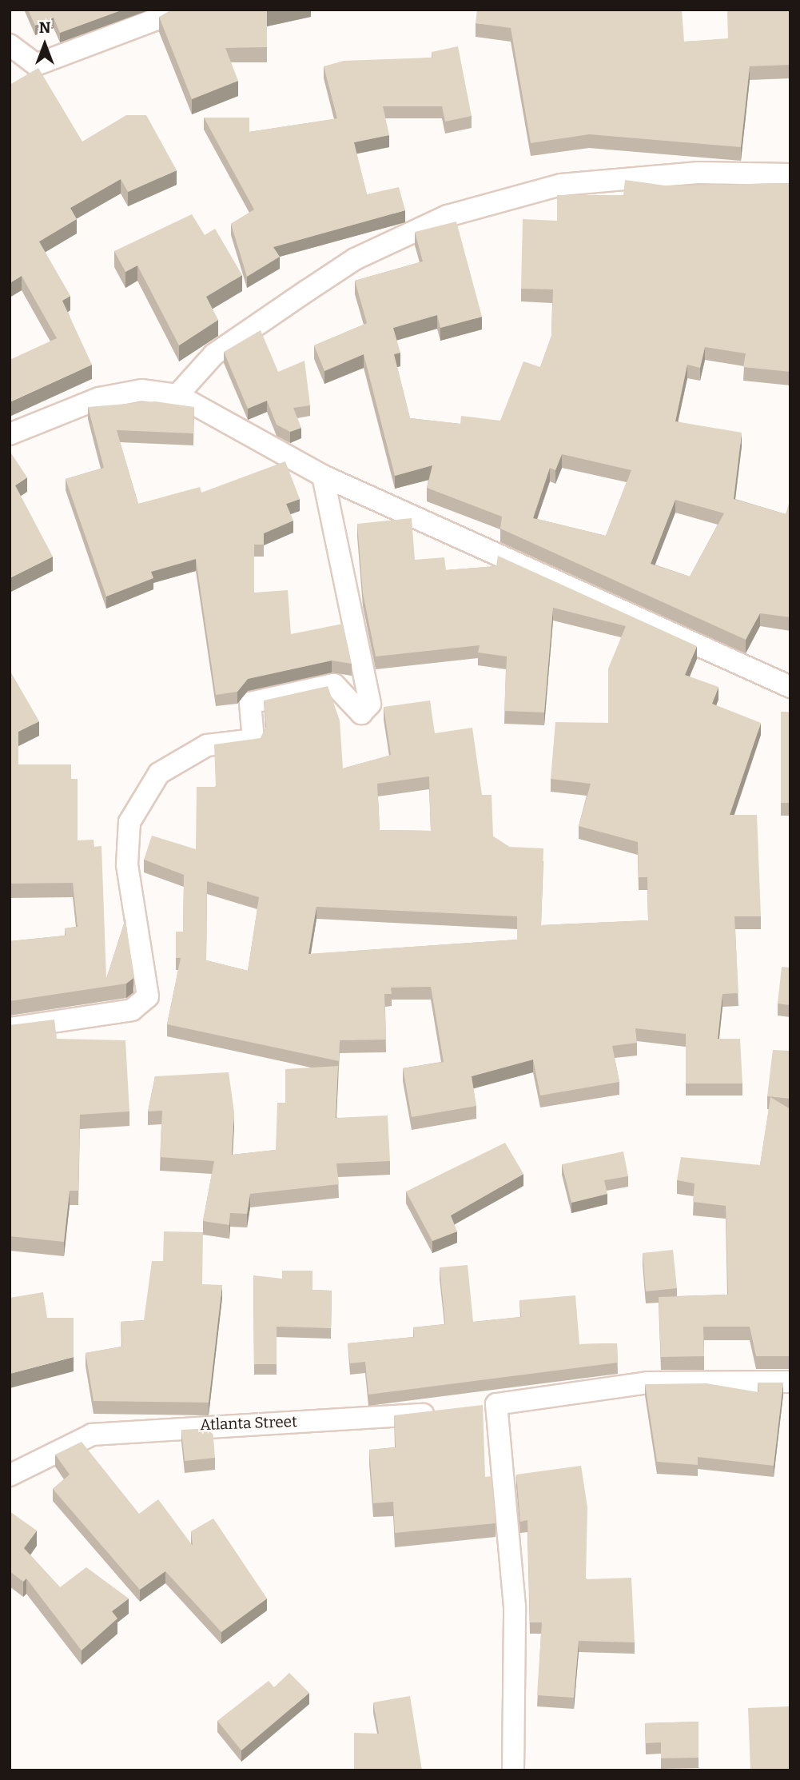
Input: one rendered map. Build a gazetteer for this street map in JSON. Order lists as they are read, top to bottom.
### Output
{
  "streets": {
    "street": ["Atlanta Street"]
  },
  "north": "top"
}
